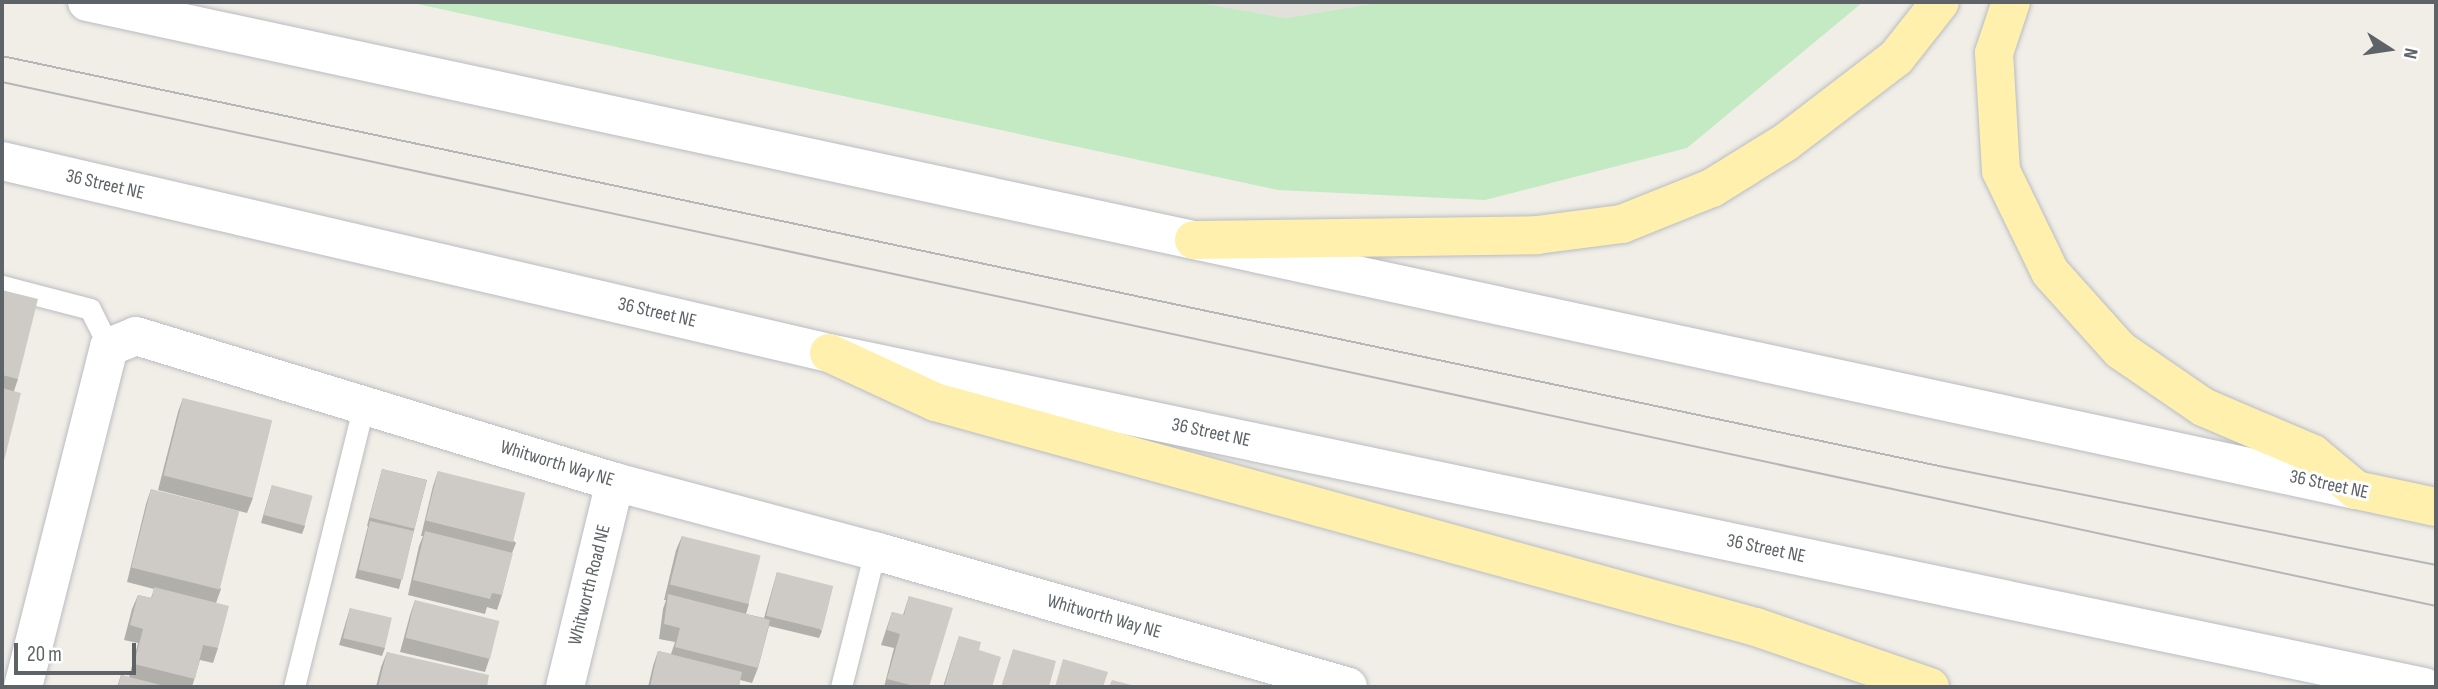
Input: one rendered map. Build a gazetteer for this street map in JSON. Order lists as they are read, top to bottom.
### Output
{
  "streets": {
    "main road": ["36 Street NE", "Whitworth Way NE", "Whitworth Road NE"]
  },
  "crossings": [
    ["Whitworth Way NE", "Whitworth Road NE"]
  ],
  "scale_bar": "20 m",
  "north": "right"
}
